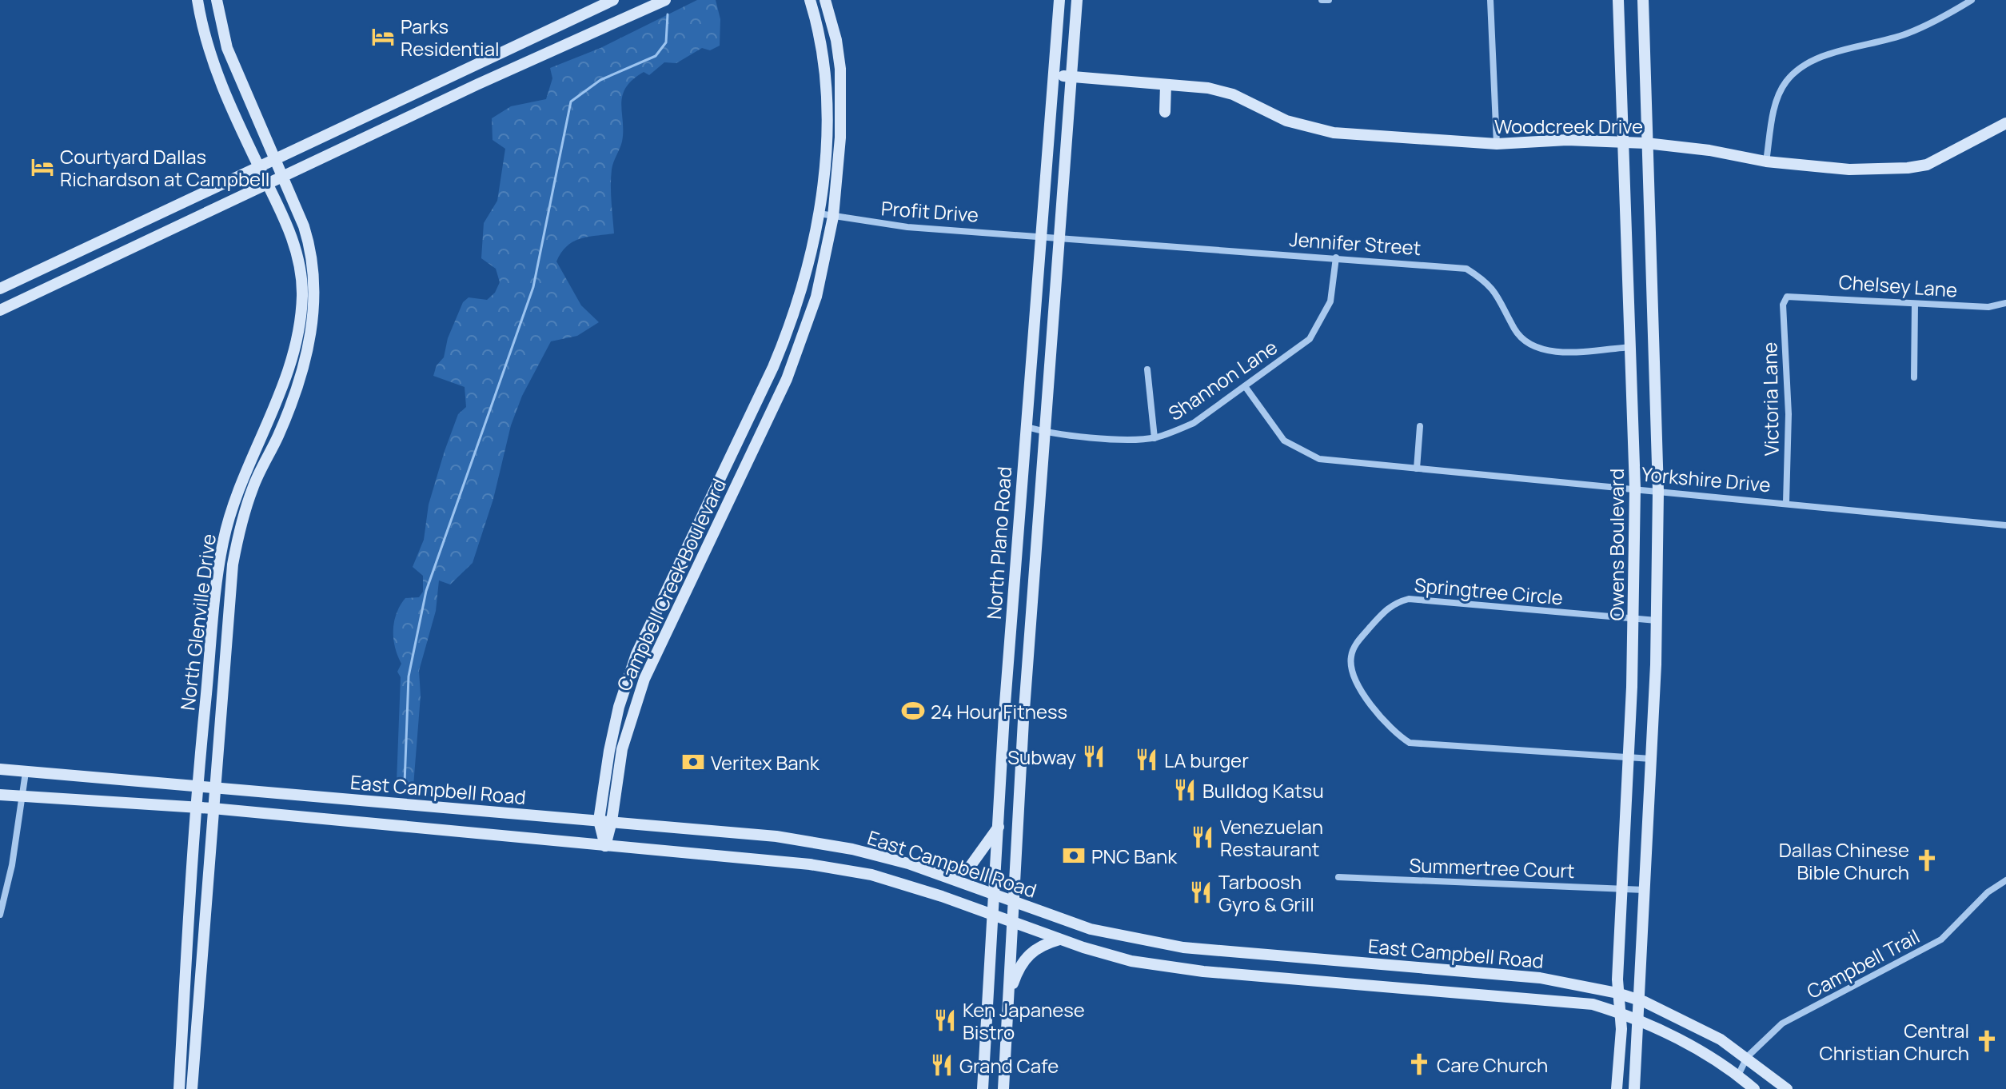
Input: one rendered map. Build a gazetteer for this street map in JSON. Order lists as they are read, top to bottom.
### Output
{
  "streets": {
    "main road": [
      "Woodcreek Drive",
      "North Plano Road",
      "Owens Boulevard",
      "Campbell Creek Boulevard",
      "North Glenville Drive",
      "East Campbell Road"
    ],
    "street": [
      "Profit Drive",
      "Jennifer Street",
      "Chelsey Lane",
      "Shannon Lane",
      "Victoria Lane",
      "Yorkshire Drive",
      "Springtree Circle",
      "Summertree Court",
      "Campbell Trail"
    ]
  },
  "crossings": [
    ["Woodcreek Drive", "North Plano Road"],
    ["Woodcreek Drive", "Owens Boulevard"],
    ["Profit Drive", "Jennifer Street"],
    ["Profit Drive", "North Plano Road"],
    ["Profit Drive", "Campbell Creek Boulevard"],
    ["Jennifer Street", "Shannon Lane"],
    ["Jennifer Street", "North Plano Road"],
    ["Jennifer Street", "Owens Boulevard"],
    ["Chelsey Lane", "Victoria Lane"],
    ["Shannon Lane", "Yorkshire Drive"],
    ["Shannon Lane", "North Plano Road"],
    ["Victoria Lane", "Yorkshire Drive"],
    ["Yorkshire Drive", "Owens Boulevard"],
    ["North Plano Road", "East Campbell Road"],
    ["Owens Boulevard", "Springtree Circle"],
    ["Owens Boulevard", "East Campbell Road"],
    ["Owens Boulevard", "Summertree Court"],
    ["Campbell Creek Boulevard", "East Campbell Road"],
    ["North Glenville Drive", "East Campbell Road"],
    ["East Campbell Road", "Campbell Trail"]
  ],
  "places": {
    "hotel": ["Parks Residential", "Courtyard Dallas Richardson at Campbell"],
    "sports": ["24 Hour Fitness"],
    "restaurant": [
      "Subway",
      "LA burger",
      "Bulldog Katsu",
      "Venezuelan Restaurant",
      "Tarboosh Gyro & Grill",
      "Ken Japanese Bistro",
      "Grand Cafe"
    ],
    "bank": ["Veritex Bank", "PNC Bank"],
    "church": ["Dallas Chinese Bible Church", "Central Christian Church", "Care Church"]
  }
}
